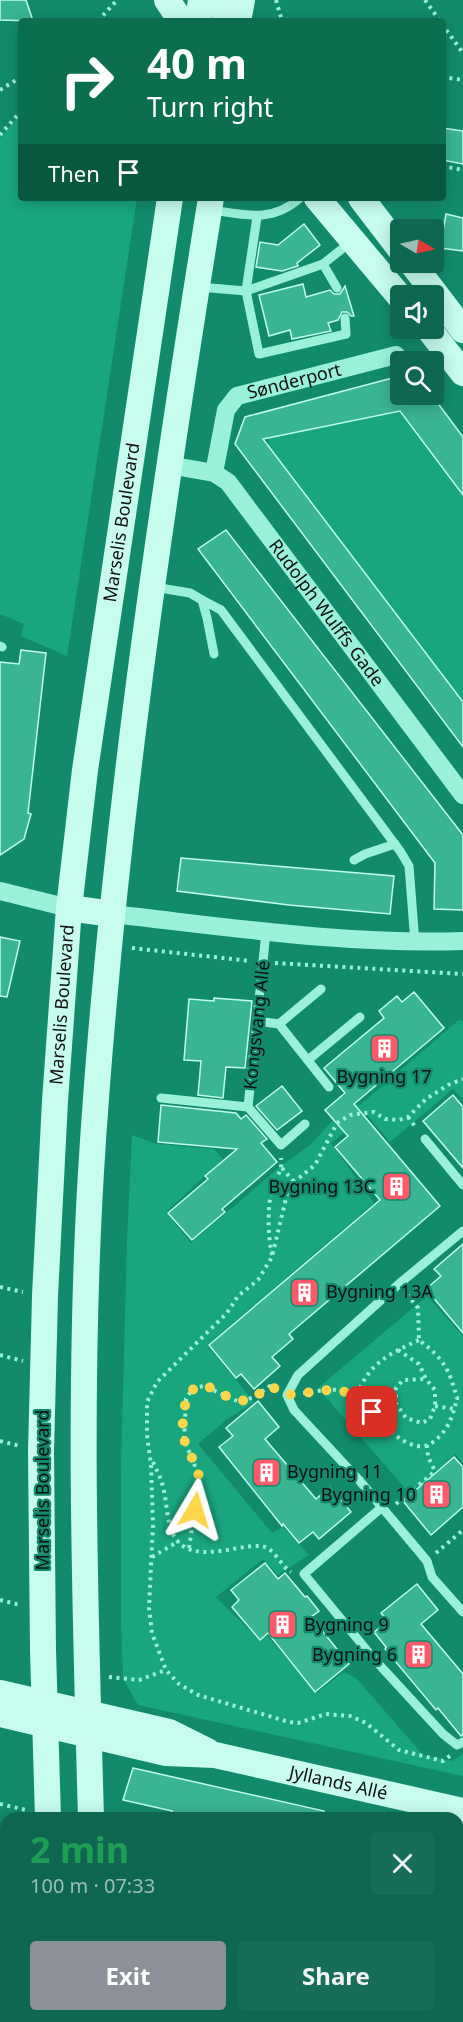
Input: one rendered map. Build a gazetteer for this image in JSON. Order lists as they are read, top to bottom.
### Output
{
  "streets": {
    "main road": ["Marselis Boulevard", "Jyllands Allé"],
    "street": ["Sønderport", "Rudolph Wulffs Gade"],
    "lane": ["Kongsvang Allé"]
  },
  "crossings": [
    ["Sønderport", "Rudolph Wulffs Gade"],
    ["Marselis Boulevard", "Jyllands Allé"]
  ],
  "places": {
    "building": [
      "Bygning 17",
      "Bygning 13C",
      "Bygning 13A",
      "Bygning 11",
      "Bygning 10",
      "Bygning 9",
      "Bygning 6"
    ]
  },
  "north": "right",
  "page": {
    "turn": ["40 m", "Turn right"],
    "then": "Then",
    "heading": ["2 min", "100 m · 07:33"],
    "buttons": ["Exit", "Share"]
  }
}
